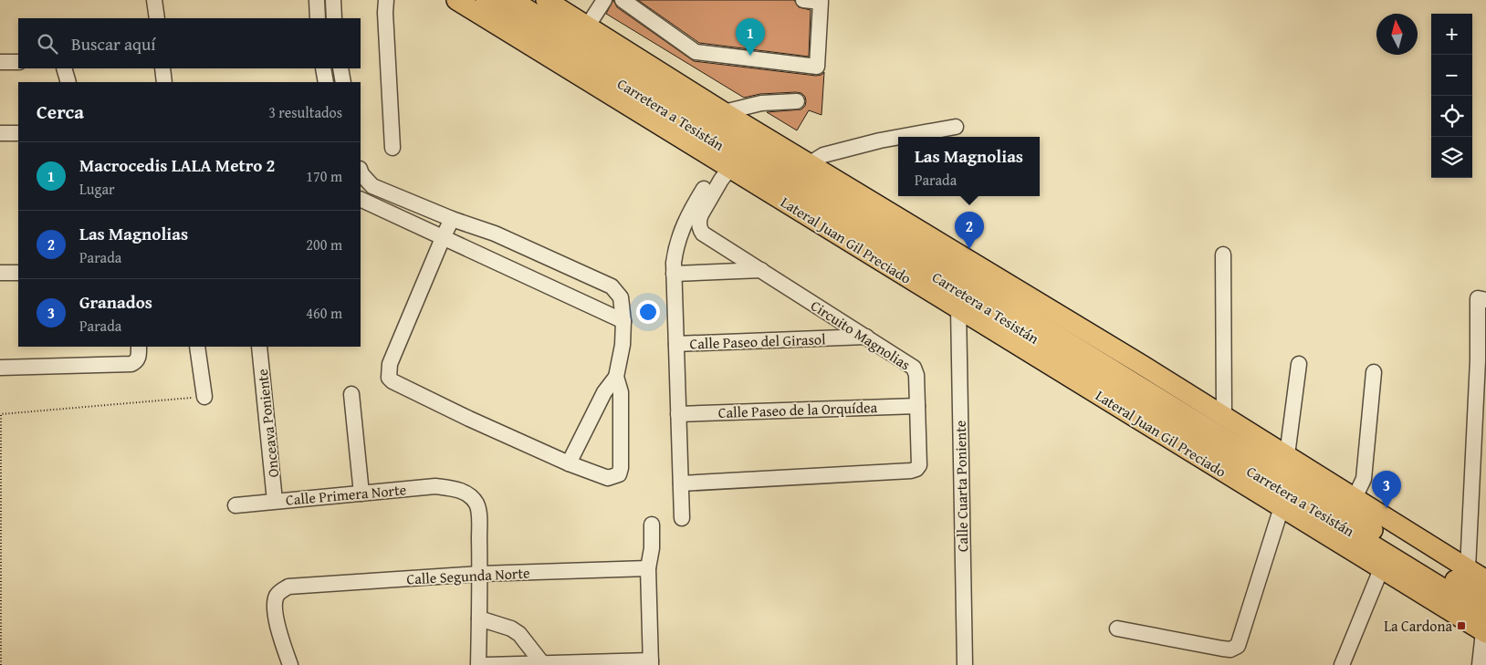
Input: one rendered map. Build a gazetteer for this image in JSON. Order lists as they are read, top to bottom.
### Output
{
  "streets": {
    "main road": ["Carretera a Tesistán", "Lateral Juan Gil Preciado"],
    "street": [
      "Circuito Magnolias",
      "Calle Paseo del Girasol",
      "Calle Paseo de la Orquídea",
      "Onceava Poniente",
      "Calle Cuarta Poniente",
      "Calle Primera Norte",
      "Calle Segunda Norte"
    ]
  },
  "crossings": [
    ["Carretera a Tesistán", "Lateral Juan Gil Preciado"],
    ["Lateral Juan Gil Preciado", "Circuito Magnolias"],
    ["Lateral Juan Gil Preciado", "Calle Cuarta Poniente"],
    ["Circuito Magnolias", "Calle Paseo del Girasol"],
    ["Circuito Magnolias", "Calle Paseo de la Orquídea"],
    ["Onceava Poniente", "Calle Primera Norte"],
    ["Calle Primera Norte", "Calle Segunda Norte"]
  ],
  "places": {
    "transit": ["La Cardona"]
  },
  "north": "top",
  "page": {
    "map_buttons": ["+", "−"],
    "pins": ["1", "2", "3"],
    "search": "Buscar aquí",
    "heading": ["Cerca", "3 resultados"],
    "popup": ["Las Magnolias", "Parada"],
    "list": [
      {
        "mark": "1",
        "name": "Macrocedis LALA Metro 2",
        "note": "Lugar",
        "value": "170 m"
      },
      {
        "mark": "2",
        "name": "Las Magnolias",
        "note": "Parada",
        "value": "200 m"
      },
      {
        "mark": "3",
        "name": "Granados",
        "note": "Parada",
        "value": "460 m"
      }
    ]
  }
}
